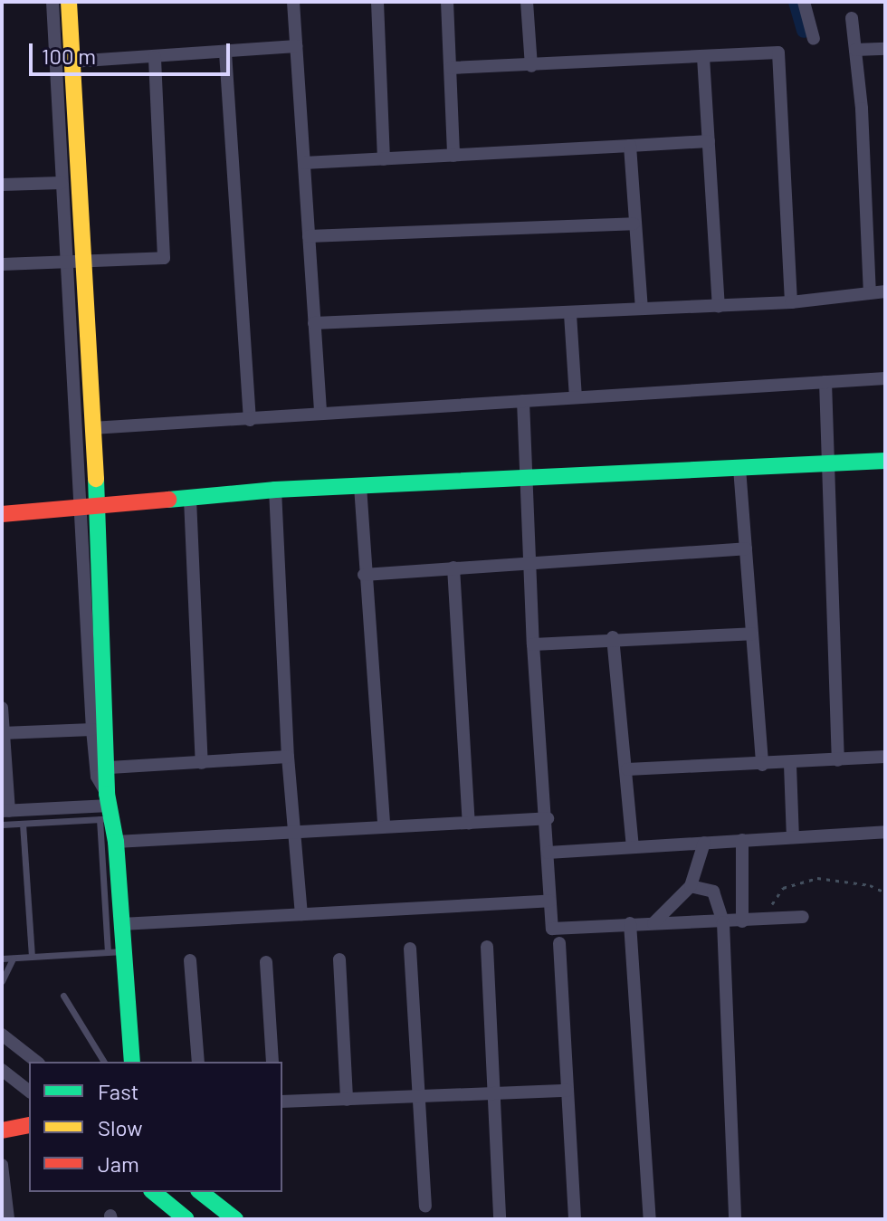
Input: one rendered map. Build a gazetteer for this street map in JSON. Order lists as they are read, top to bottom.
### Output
{
  "legend": ["Fast", "Slow", "Jam"],
  "scale_bar": "100 m"
}
